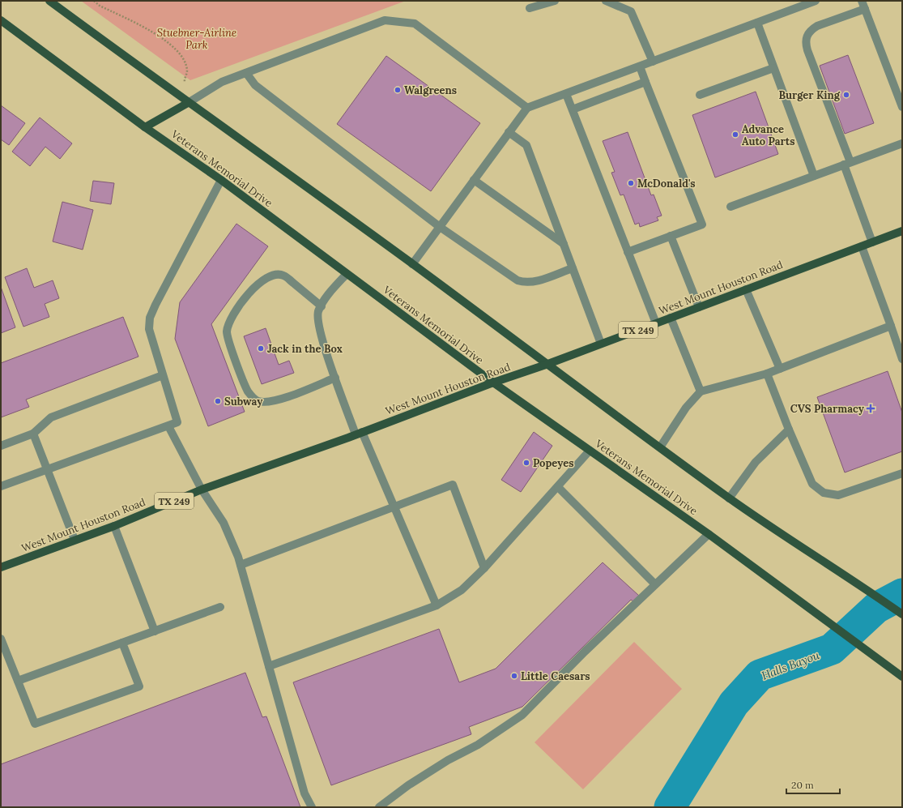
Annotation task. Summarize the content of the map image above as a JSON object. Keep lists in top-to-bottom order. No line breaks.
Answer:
{"streets":{"main road":["Veterans Memorial Drive","West Mount Houston Road","TX 249"]},"crossings":[["Veterans Memorial Drive","West Mount Houston Road"]],"water":["Halls Bayou"],"parks":["Stuebner-Airline Park"],"places":{"other":["Walgreens","Burger King","Advance Auto Parts","McDonald's","Jack in the Box","Subway","Popeyes","Little Caesars"],"health":["CVS Pharmacy"]},"scale_bar":"20 m"}
